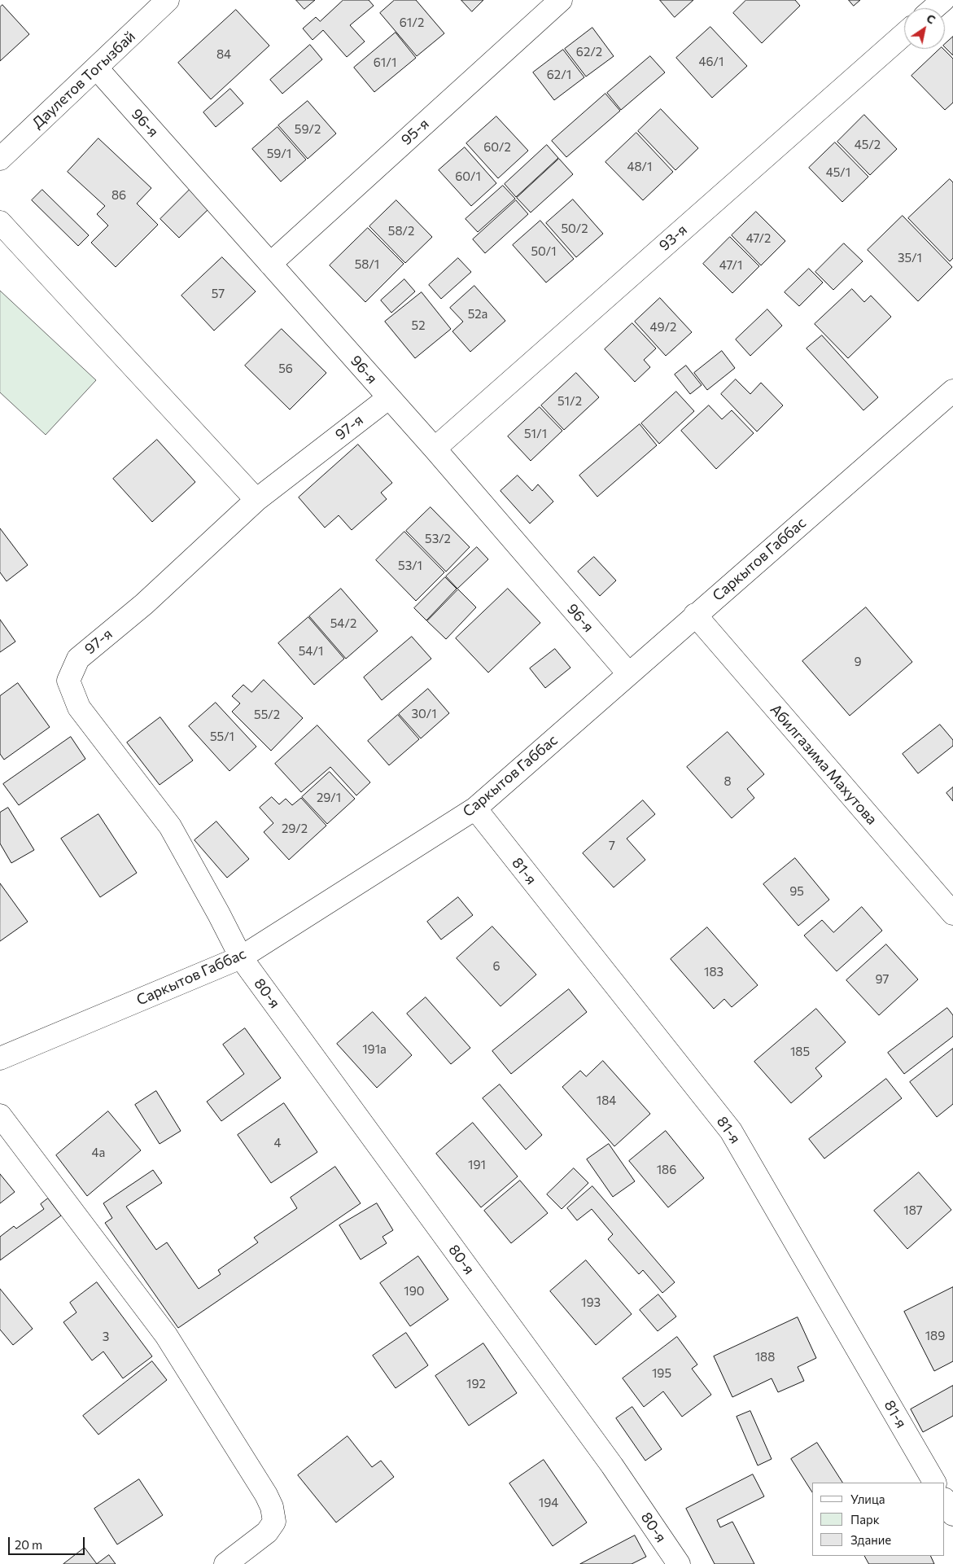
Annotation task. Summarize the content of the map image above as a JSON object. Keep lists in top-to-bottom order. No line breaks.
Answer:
{"streets":{"street":["Даулетов Тогызбай","96-я","95-я","93-я","97-я","Саркытов Габбас","Абилгазима Махутова","81-я","80-я"]},"crossings":[["Даулетов Тогызбай","96-я"],["96-я","95-я"],["96-я","93-я"],["96-я","97-я"],["96-я","Саркытов Габбас"],["97-я","Саркытов Габбас"],["97-я","80-я"],["Саркытов Габбас","Абилгазима Махутова"],["Саркытов Габбас","81-я"],["Саркытов Габбас","80-я"]],"house_numbers":["61/2","62/2","84","46/1","61/1","62/1","59/2","45/2","60/2","59/1","48/1","45/1","60/1","86","50/2","58/2","47/2","50/1","35/1","58/1","47/1","57","52а","52","49/2","56","51/2","51/1","53/2","53/1","54/2","54/1","9","30/1","55/2","55/1","8","29/1","29/2","7","95","6","183","97","191а","185","184","4","4а","191","186","187","190","193","189","3","188","195","192","194"],"legend":["Улица","Парк","Здание"],"scale_bar":"20 m","north":"top right"}
